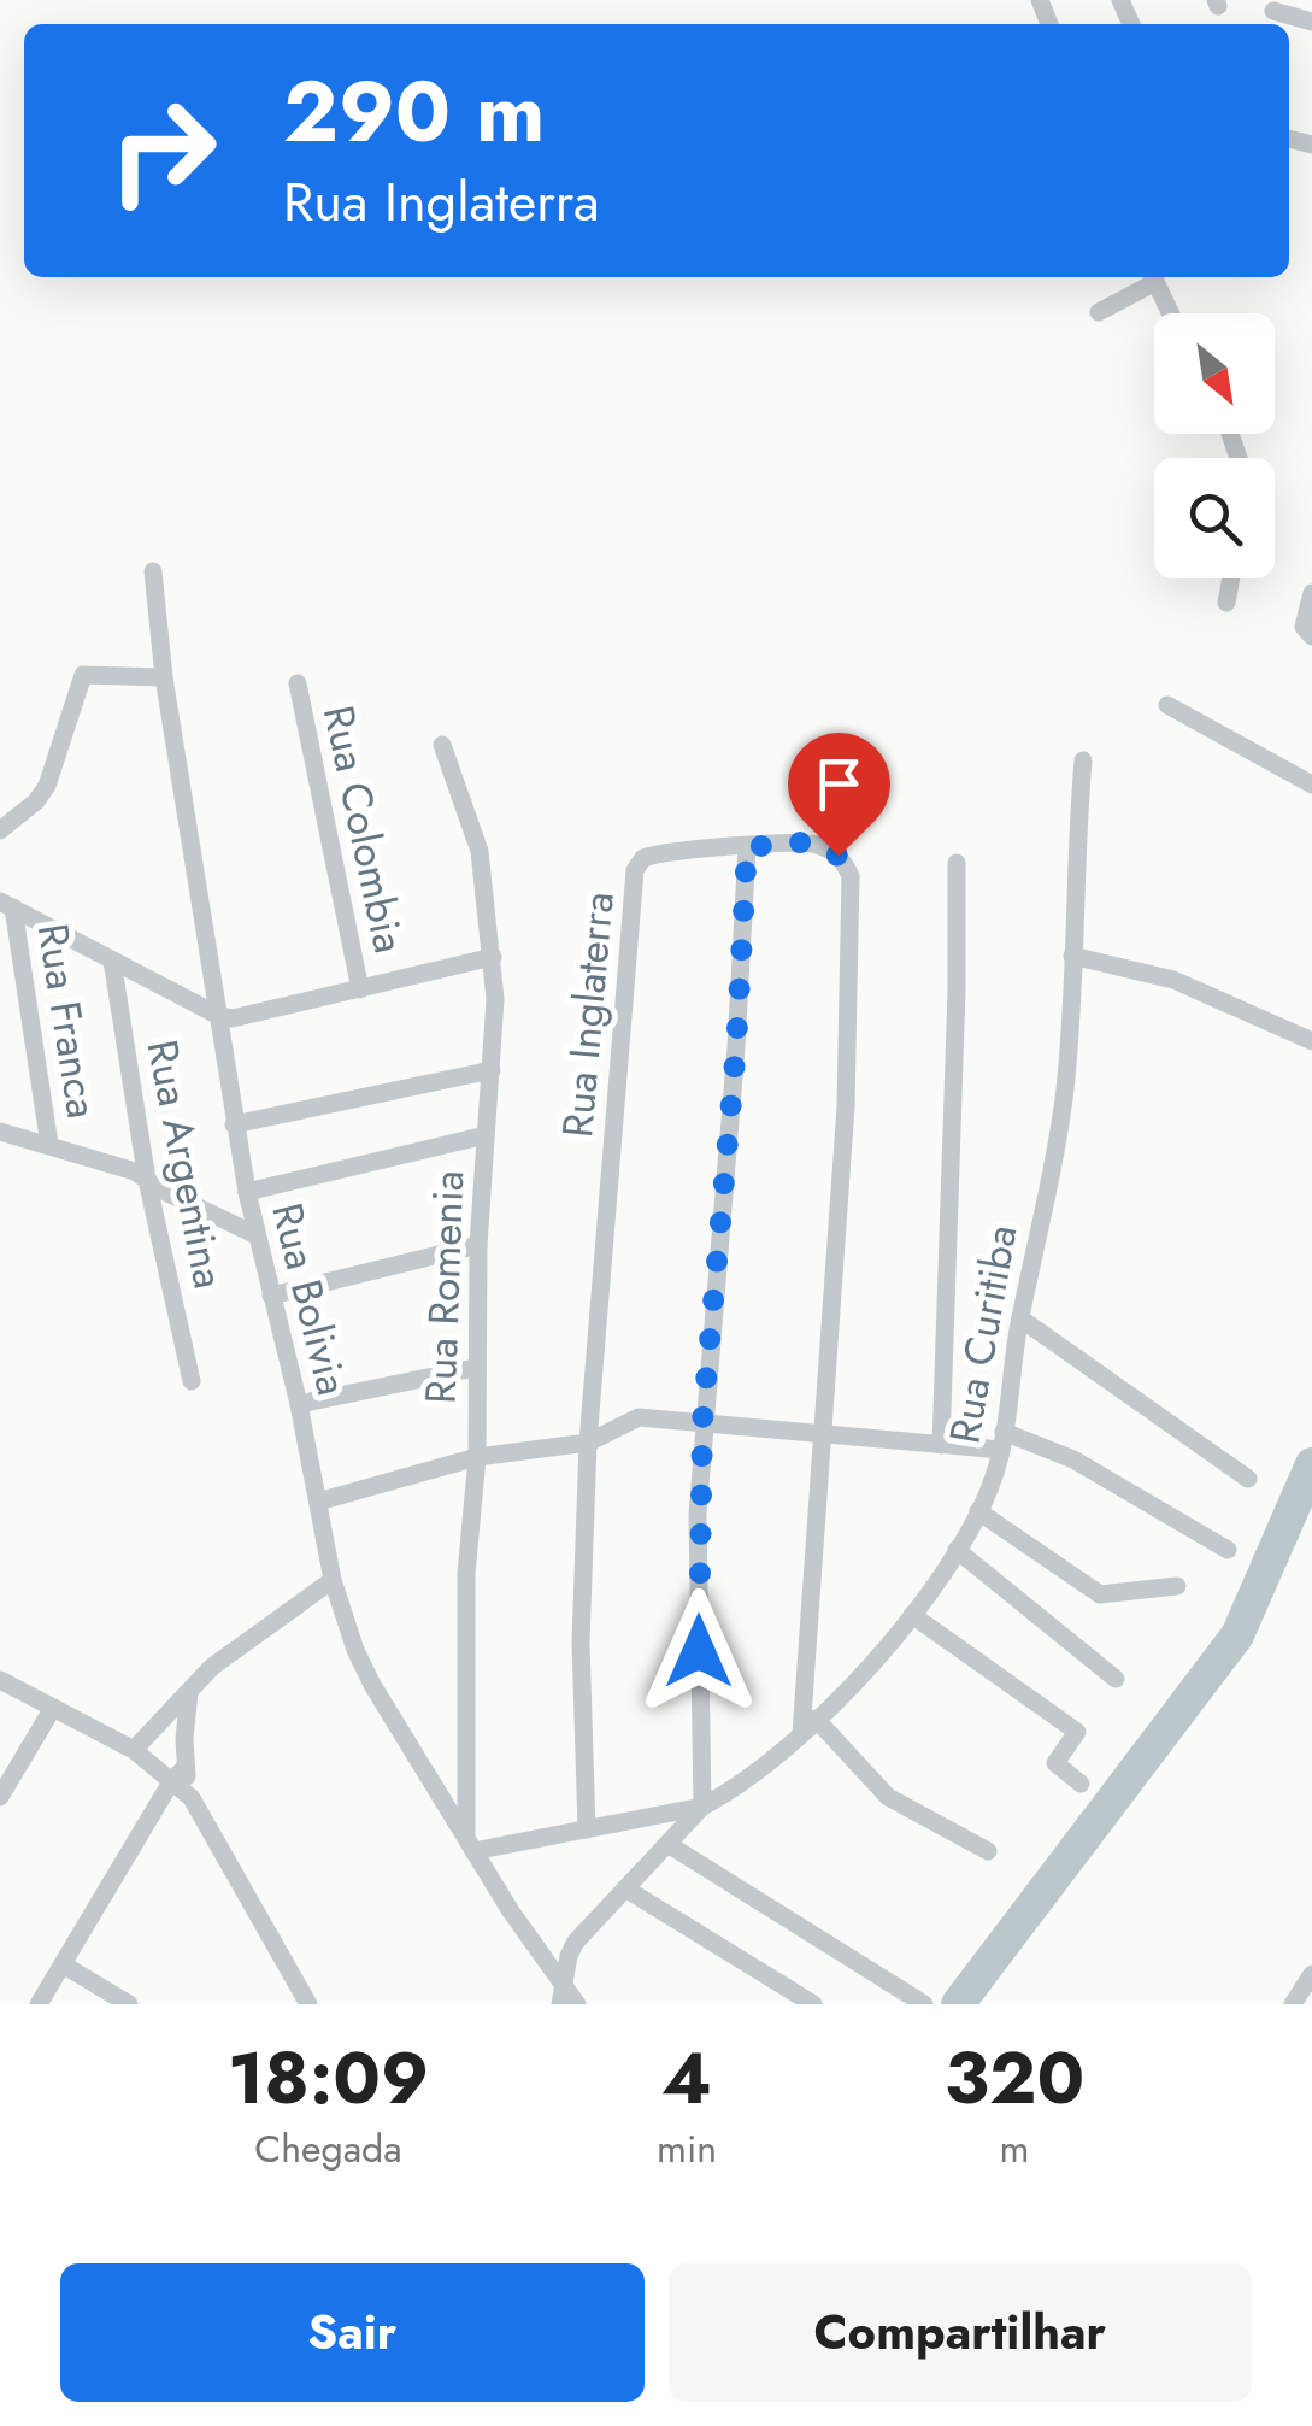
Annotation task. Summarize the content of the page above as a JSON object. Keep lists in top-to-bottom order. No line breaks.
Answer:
{"streets":{"street":["Rua Colombia","Rua Inglaterra","Rua Franca","Rua Argentina","Rua Romenia","Rua Bolivia","Rua Curitiba"]},"crossings":[["Rua Inglaterra","Rua Curitiba"],["Rua Romenia","Rua Bolivia"]],"north":"bottom right","page":{"turn":["290 m","Rua Inglaterra"],"eta":["18:09","Chegada","4","min","320","m"],"buttons":["Sair","Compartilhar"]}}
